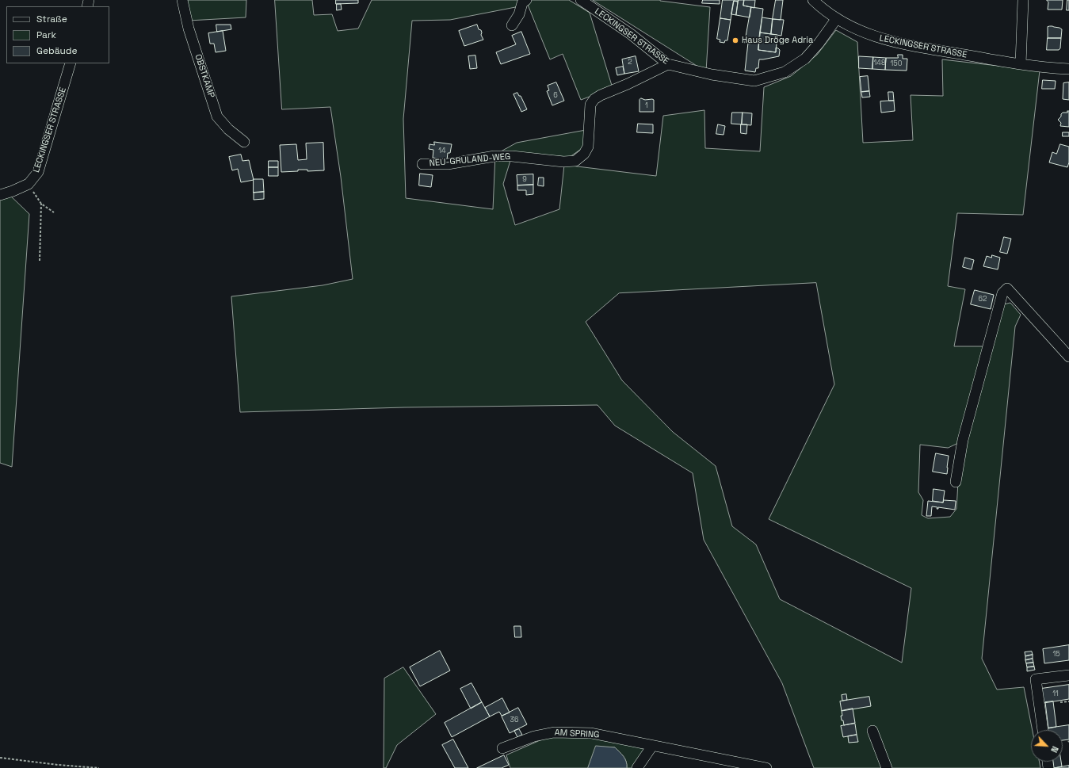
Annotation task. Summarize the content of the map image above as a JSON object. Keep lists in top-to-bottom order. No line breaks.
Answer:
{"streets":{"street":["LECKINGSER STRASSE","OBSTKAMP","NEU-GRULAND-WEG","AM SPRING"]},"crossings":[["LECKINGSER STRASSE","NEU-GRULAND-WEG"]],"places":["Haus Dröge Adria"],"house_numbers":["2","148","150","6","1","14","9","62","15","11","36"],"legend":["Straße","Park","Gebäude"],"north":"bottom right"}
